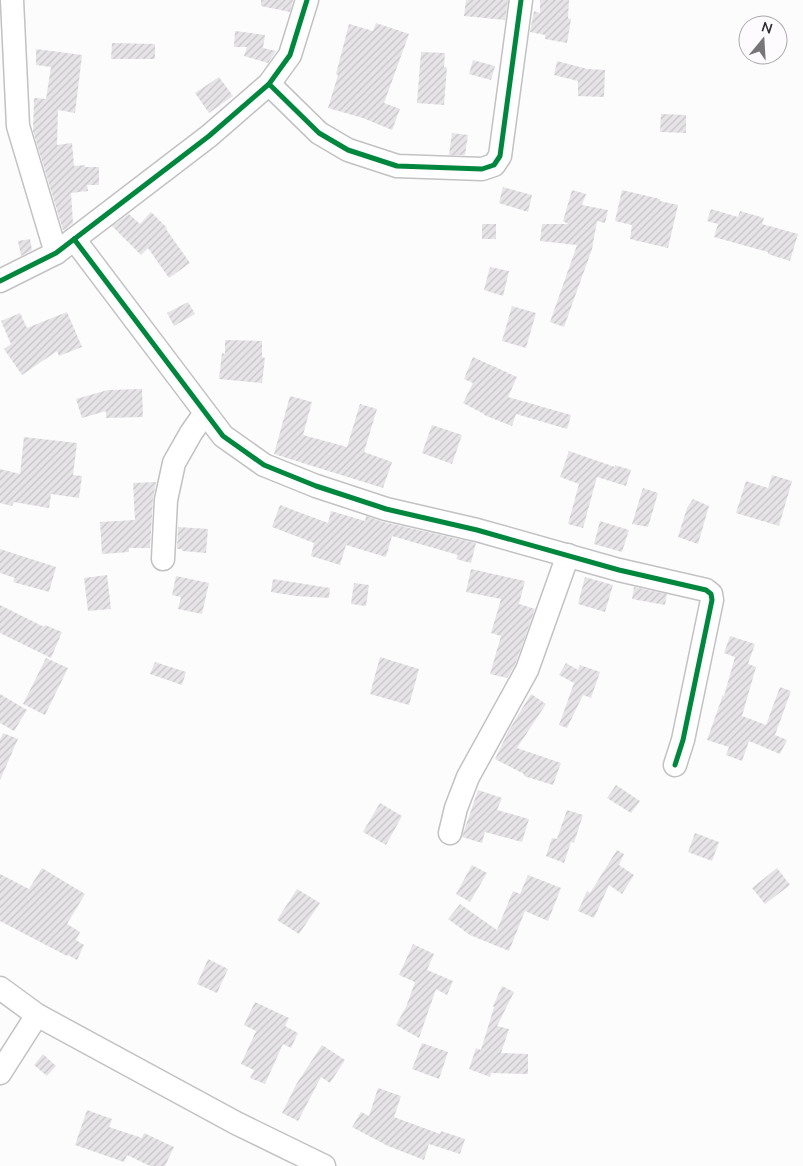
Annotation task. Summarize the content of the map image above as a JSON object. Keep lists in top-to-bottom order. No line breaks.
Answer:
{"north":"top"}
